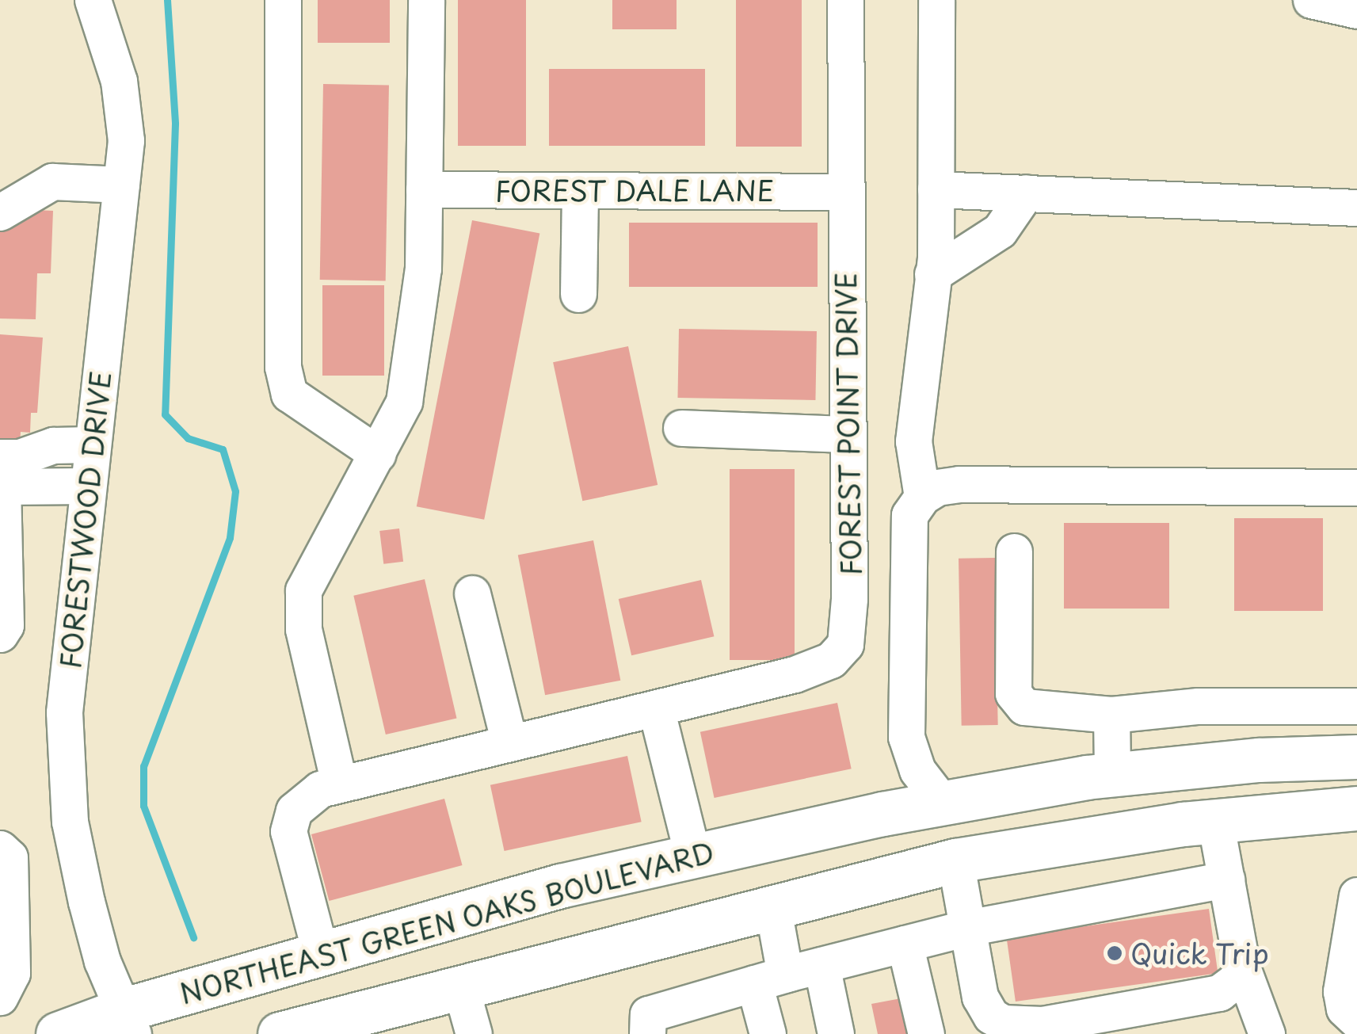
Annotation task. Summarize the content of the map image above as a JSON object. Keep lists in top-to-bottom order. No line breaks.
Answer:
{"streets":{"main road":["NORTHEAST GREEN OAKS BOULEVARD"],"street":["FOREST DALE LANE","FOREST POINT DRIVE","FORESTWOOD DRIVE"]},"crossings":[["FOREST DALE LANE","FOREST POINT DRIVE"],["FOREST POINT DRIVE","NORTHEAST GREEN OAKS BOULEVARD"],["FORESTWOOD DRIVE","NORTHEAST GREEN OAKS BOULEVARD"]],"places":["Quick Trip"]}
